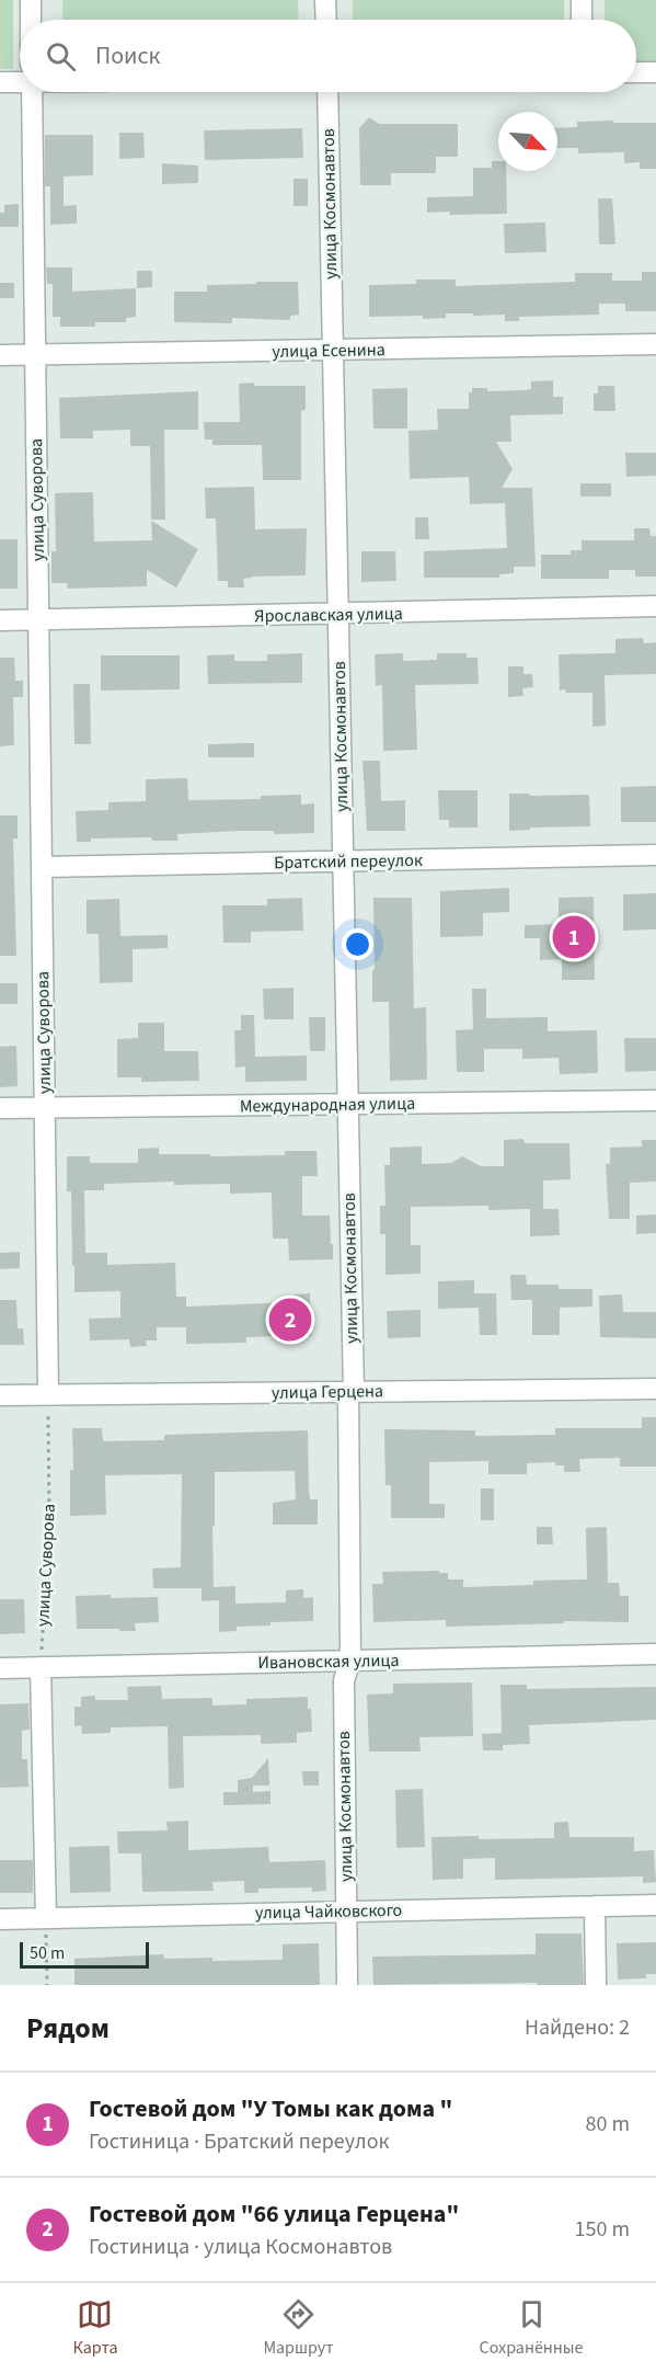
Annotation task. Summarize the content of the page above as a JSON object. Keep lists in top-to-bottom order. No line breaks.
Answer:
{"streets":{"street":["улица Космонавтов","улица Есенина","улица Суворова","Ярославская улица","Братский переулок","Международная улица","улица Герцена","Ивановская улица","улица Чайковского"]},"crossings":[["улица Космонавтов","улица Есенина"],["улица Космонавтов","Ярославская улица"],["улица Космонавтов","Братский переулок"],["улица Космонавтов","Международная улица"],["улица Космонавтов","улица Герцена"],["улица Космонавтов","Ивановская улица"],["улица Космонавтов","улица Чайковского"],["улица Есенина","улица Суворова"],["улица Суворова","Ярославская улица"],["улица Суворова","Братский переулок"],["улица Суворова","Международная улица"],["улица Суворова","улица Герцена"],["улица Суворова","Ивановская улица"]],"scale_bar":"50 m","north":"bottom right","page":{"search":"Поиск","pins":["1","2"],"scale":"50 m","heading":["Рядом","Найдено: 2"],"list":[{"mark":"1","name":"Гостевой дом \"У Томы как дома \"","note":"Гостиница · Братский переулок","value":"80 m"},{"mark":"2","name":"Гостевой дом \"66 улица Герцена\"","note":"Гостиница · улица Космонавтов","value":"150 m"}],"nav":["Карта","Маршрут","Сохранённые"]}}
